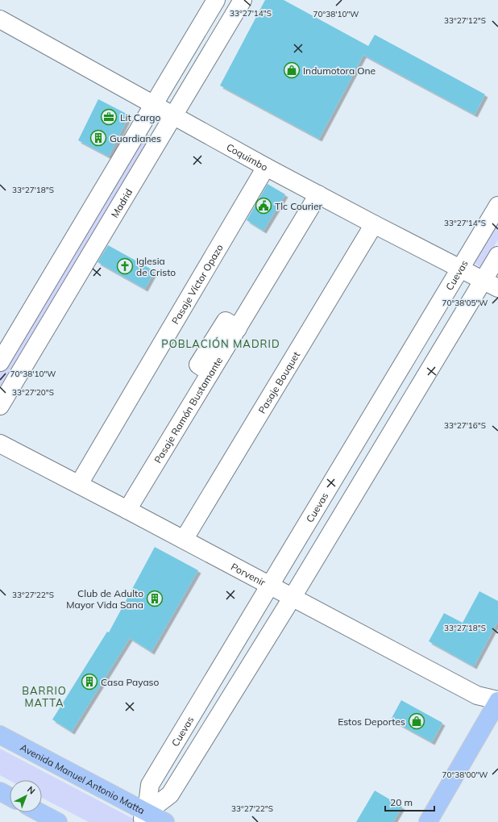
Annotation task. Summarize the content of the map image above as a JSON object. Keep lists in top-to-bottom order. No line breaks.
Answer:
{"streets":{"main road":["Avenida Manuel Antonio Matta"],"street":["Coquimbo","Madrid","Cuevas","Pasaje Víctor Opazo","Pasaje Bouquet","Pasaje Ramón Bustamante","Porvenir"]},"crossings":[["Coquimbo","Madrid"],["Coquimbo","Cuevas"],["Coquimbo","Pasaje Víctor Opazo"],["Coquimbo","Pasaje Bouquet"],["Coquimbo","Pasaje Ramón Bustamante"],["Cuevas","Porvenir"],["Cuevas","Avenida Manuel Antonio Matta"],["Pasaje Víctor Opazo","Porvenir"],["Pasaje Bouquet","Porvenir"],["Pasaje Ramón Bustamante","Porvenir"]],"districts":["POBLACIÓN MADRID","BARRIO MATTA"],"places":{"shop":["Indumotora One","Estos Deportes"],"office":["Lit Cargo"],"building":["Guardianes","Club de Adulto Mayor Vida Sana","Casa Payaso"],"public building":["Tlc Courier"],"church":["Iglesia de Cristo"]},"scale_bar":"20 m","north":"top right","coordinates":["33°27'14\"S","70°38'10\"W","33°27'12\"S","33°27'18\"S","70°38'05\"W","33°27'20\"S","33°27'16\"S","33°27'22\"S","70°38'00\"W"]}
